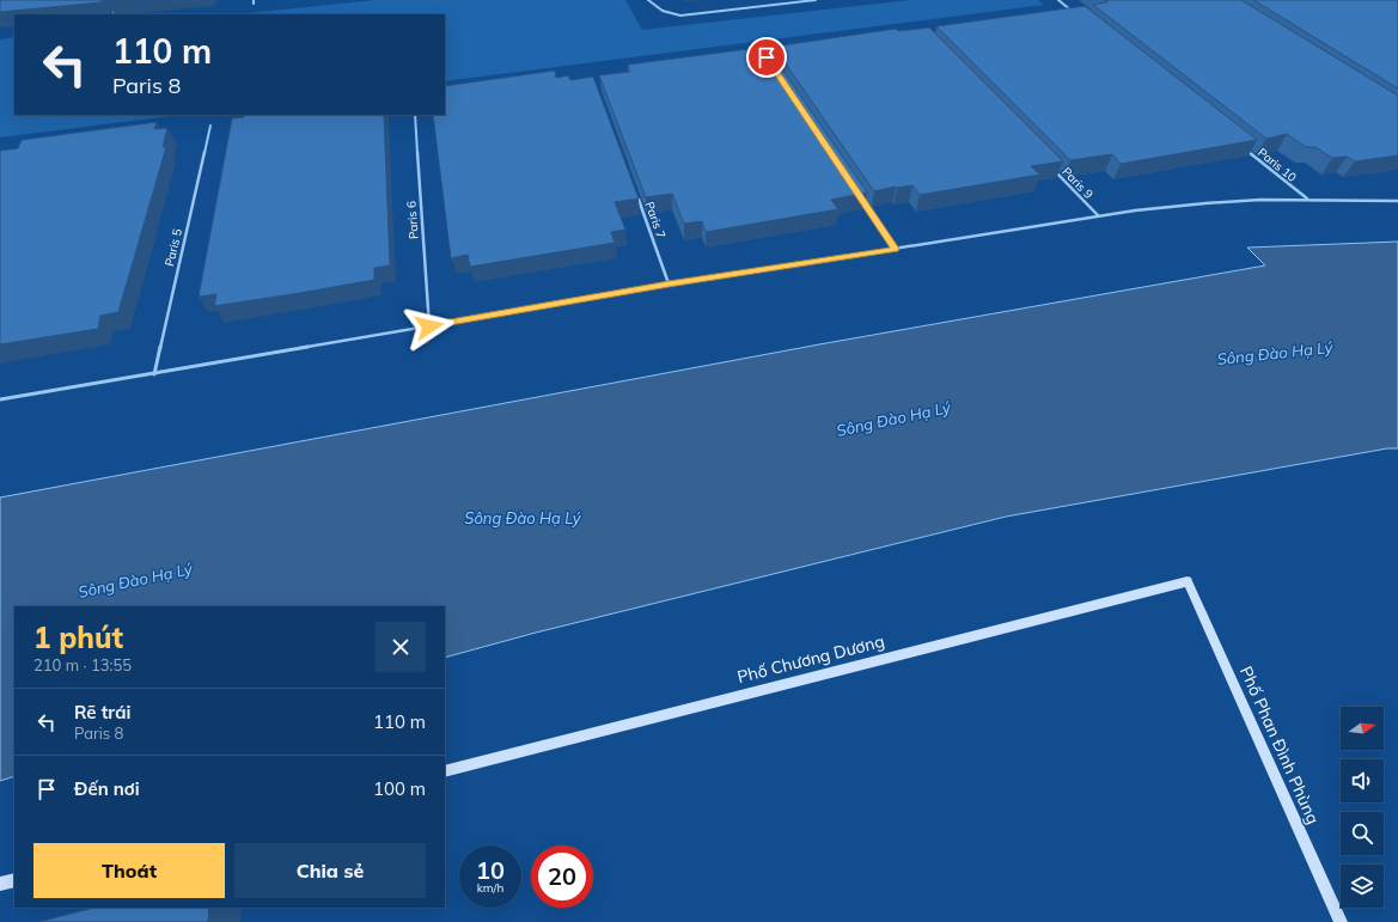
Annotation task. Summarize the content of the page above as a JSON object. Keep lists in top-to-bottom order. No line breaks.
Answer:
{"streets":{"street":["Phố Chương Dương","Phố Phan Đình Phùng"],"lane":["Paris 10","Paris 9","Paris 6","Paris 7","Paris 5"]},"crossings":[["Phố Chương Dương","Phố Phan Đình Phùng"]],"water":["Sông Đào Hạ Lý"],"north":"right","page":{"turn":["110 m","Paris 8"],"heading":["1 phút","210 m · 13:55"],"list":[{"name":"Rẽ trái","note":"Paris 8","value":"110 m"},{"name":"Đến nơi","value":"100 m"}],"buttons":["Thoát","Chia sẻ"],"speed":"10 km/h","limit":"20"}}
